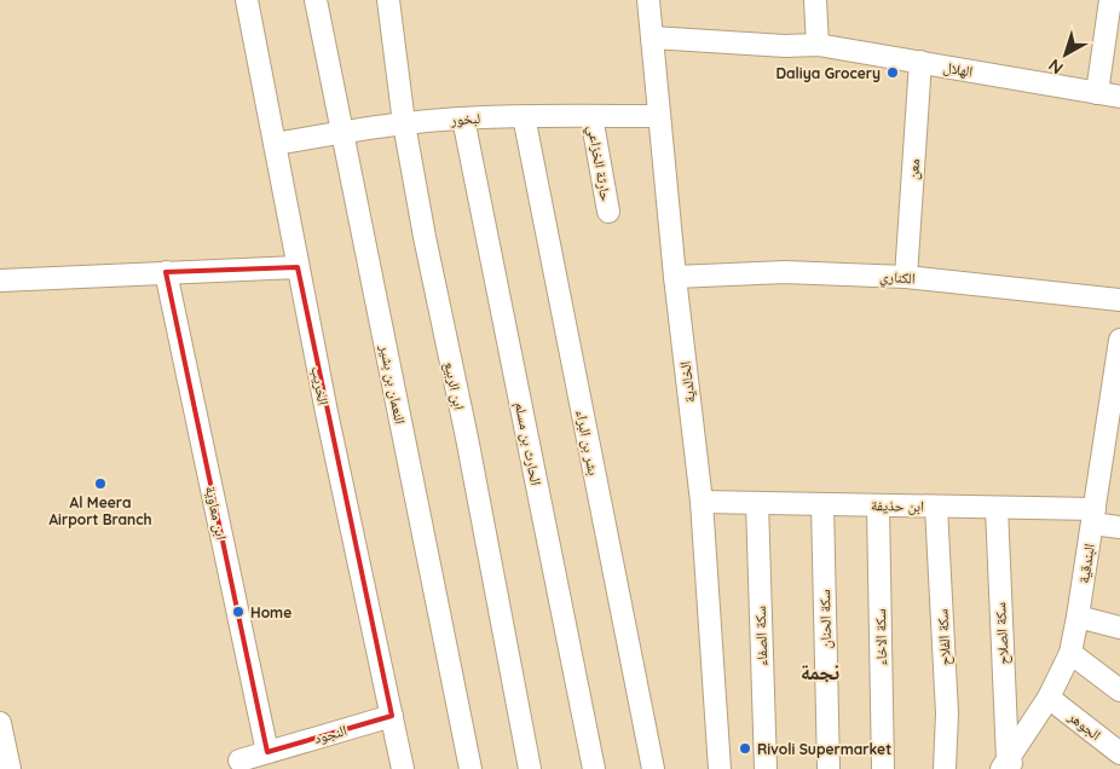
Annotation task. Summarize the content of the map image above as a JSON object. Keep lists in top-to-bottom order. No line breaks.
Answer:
{"streets":{"street":["الهلال","لبخور","حارثة الخزاعي","معن","الكناري","الخالدية","النعمان بن بشير","الخريب","ابن الربيع","بشر بن البراء","الحارث بن مسلم","ابن حذيفة","ابن معاوية","البندقية","سكة الحنان","سكة الصلاح","سكة الصفاء","سكة الاخاء","سكة الفلاح","الجوهر","النجود"]},"crossings":[["الهلال","معن"],["الهلال","الخالدية"],["لبخور","حارثة الخزاعي"],["لبخور","الخالدية"],["لبخور","النعمان بن بشير"],["لبخور","الخريب"],["لبخور","ابن الربيع"],["لبخور","بشر بن البراء"],["لبخور","الحارث بن مسلم"],["معن","الكناري"],["الكناري","الخالدية"],["الخالدية","ابن حذيفة"],["الخريب","النجود"],["ابن حذيفة","البندقية"],["ابن حذيفة","سكة الحنان"],["ابن حذيفة","سكة الصلاح"],["ابن حذيفة","سكة الصفاء"],["ابن حذيفة","سكة الاخاء"],["ابن حذيفة","سكة الفلاح"],["ابن معاوية","النجود"],["البندقية","سكة الصلاح"],["البندقية","الجوهر"]],"districts":["نجمة"],"places":["Daliya Grocery","Al Meera Airport Branch","Home","Rivoli Supermarket"],"north":"bottom left"}
